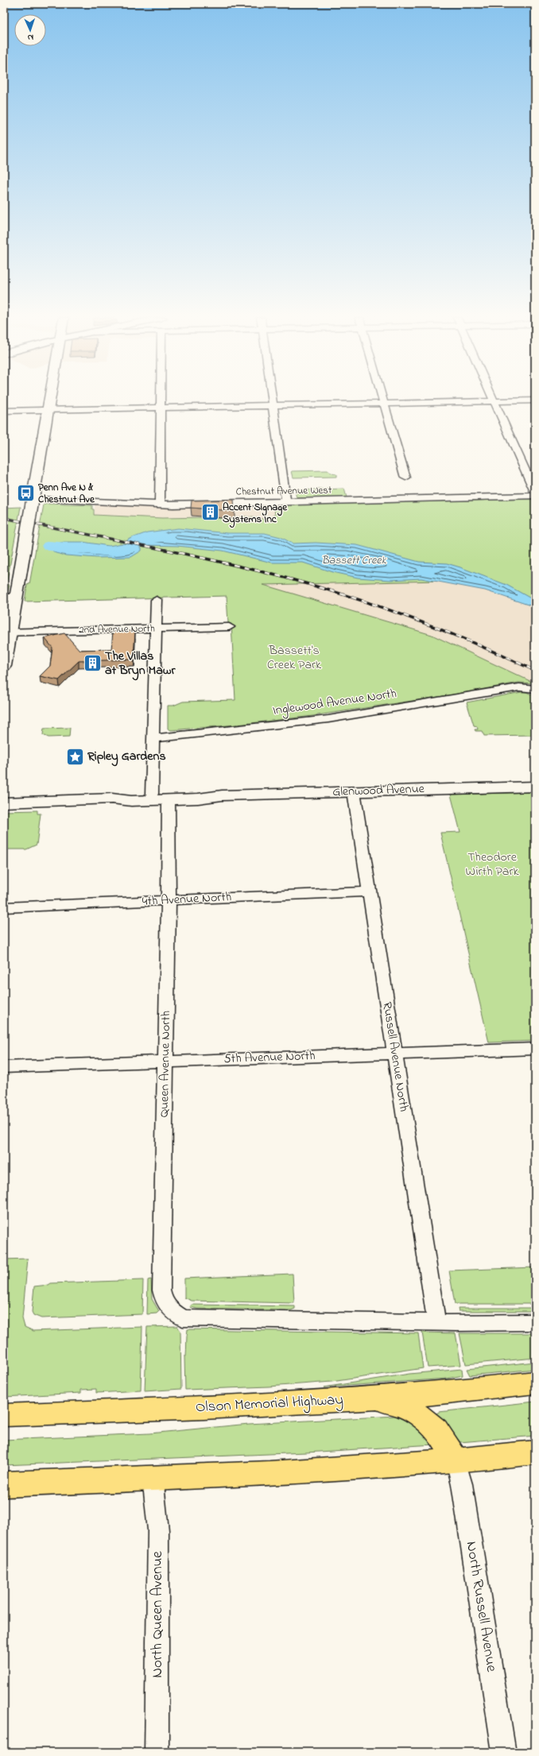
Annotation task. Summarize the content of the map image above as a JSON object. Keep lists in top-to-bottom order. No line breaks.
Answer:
{"streets":{"main road":["Olson Memorial Highway"],"street":["Chestnut Avenue West","2nd Avenue North","Inglewood Avenue North","Glenwood Avenue","4th Avenue North","Russell Avenue North","5th Avenue North","Queen Avenue North","North Russell Avenue","North Queen Avenue"]},"crossings":[["Glenwood Avenue","Russell Avenue North"],["Glenwood Avenue","Queen Avenue North"],["4th Avenue North","Russell Avenue North"],["4th Avenue North","Queen Avenue North"],["Russell Avenue North","5th Avenue North"],["Russell Avenue North","Queen Avenue North"],["5th Avenue North","Queen Avenue North"]],"water":["Bassett Creek"],"parks":["Bassett's Creek Park","Theodore Wirth Park"],"places":{"bus stop":["Penn Ave N & Chestnut Ave"],"building":["Accent Signage Systems Inc","The Villas at Bryn Mawr"],"place":["Ripley Gardens"]},"north":"bottom"}
